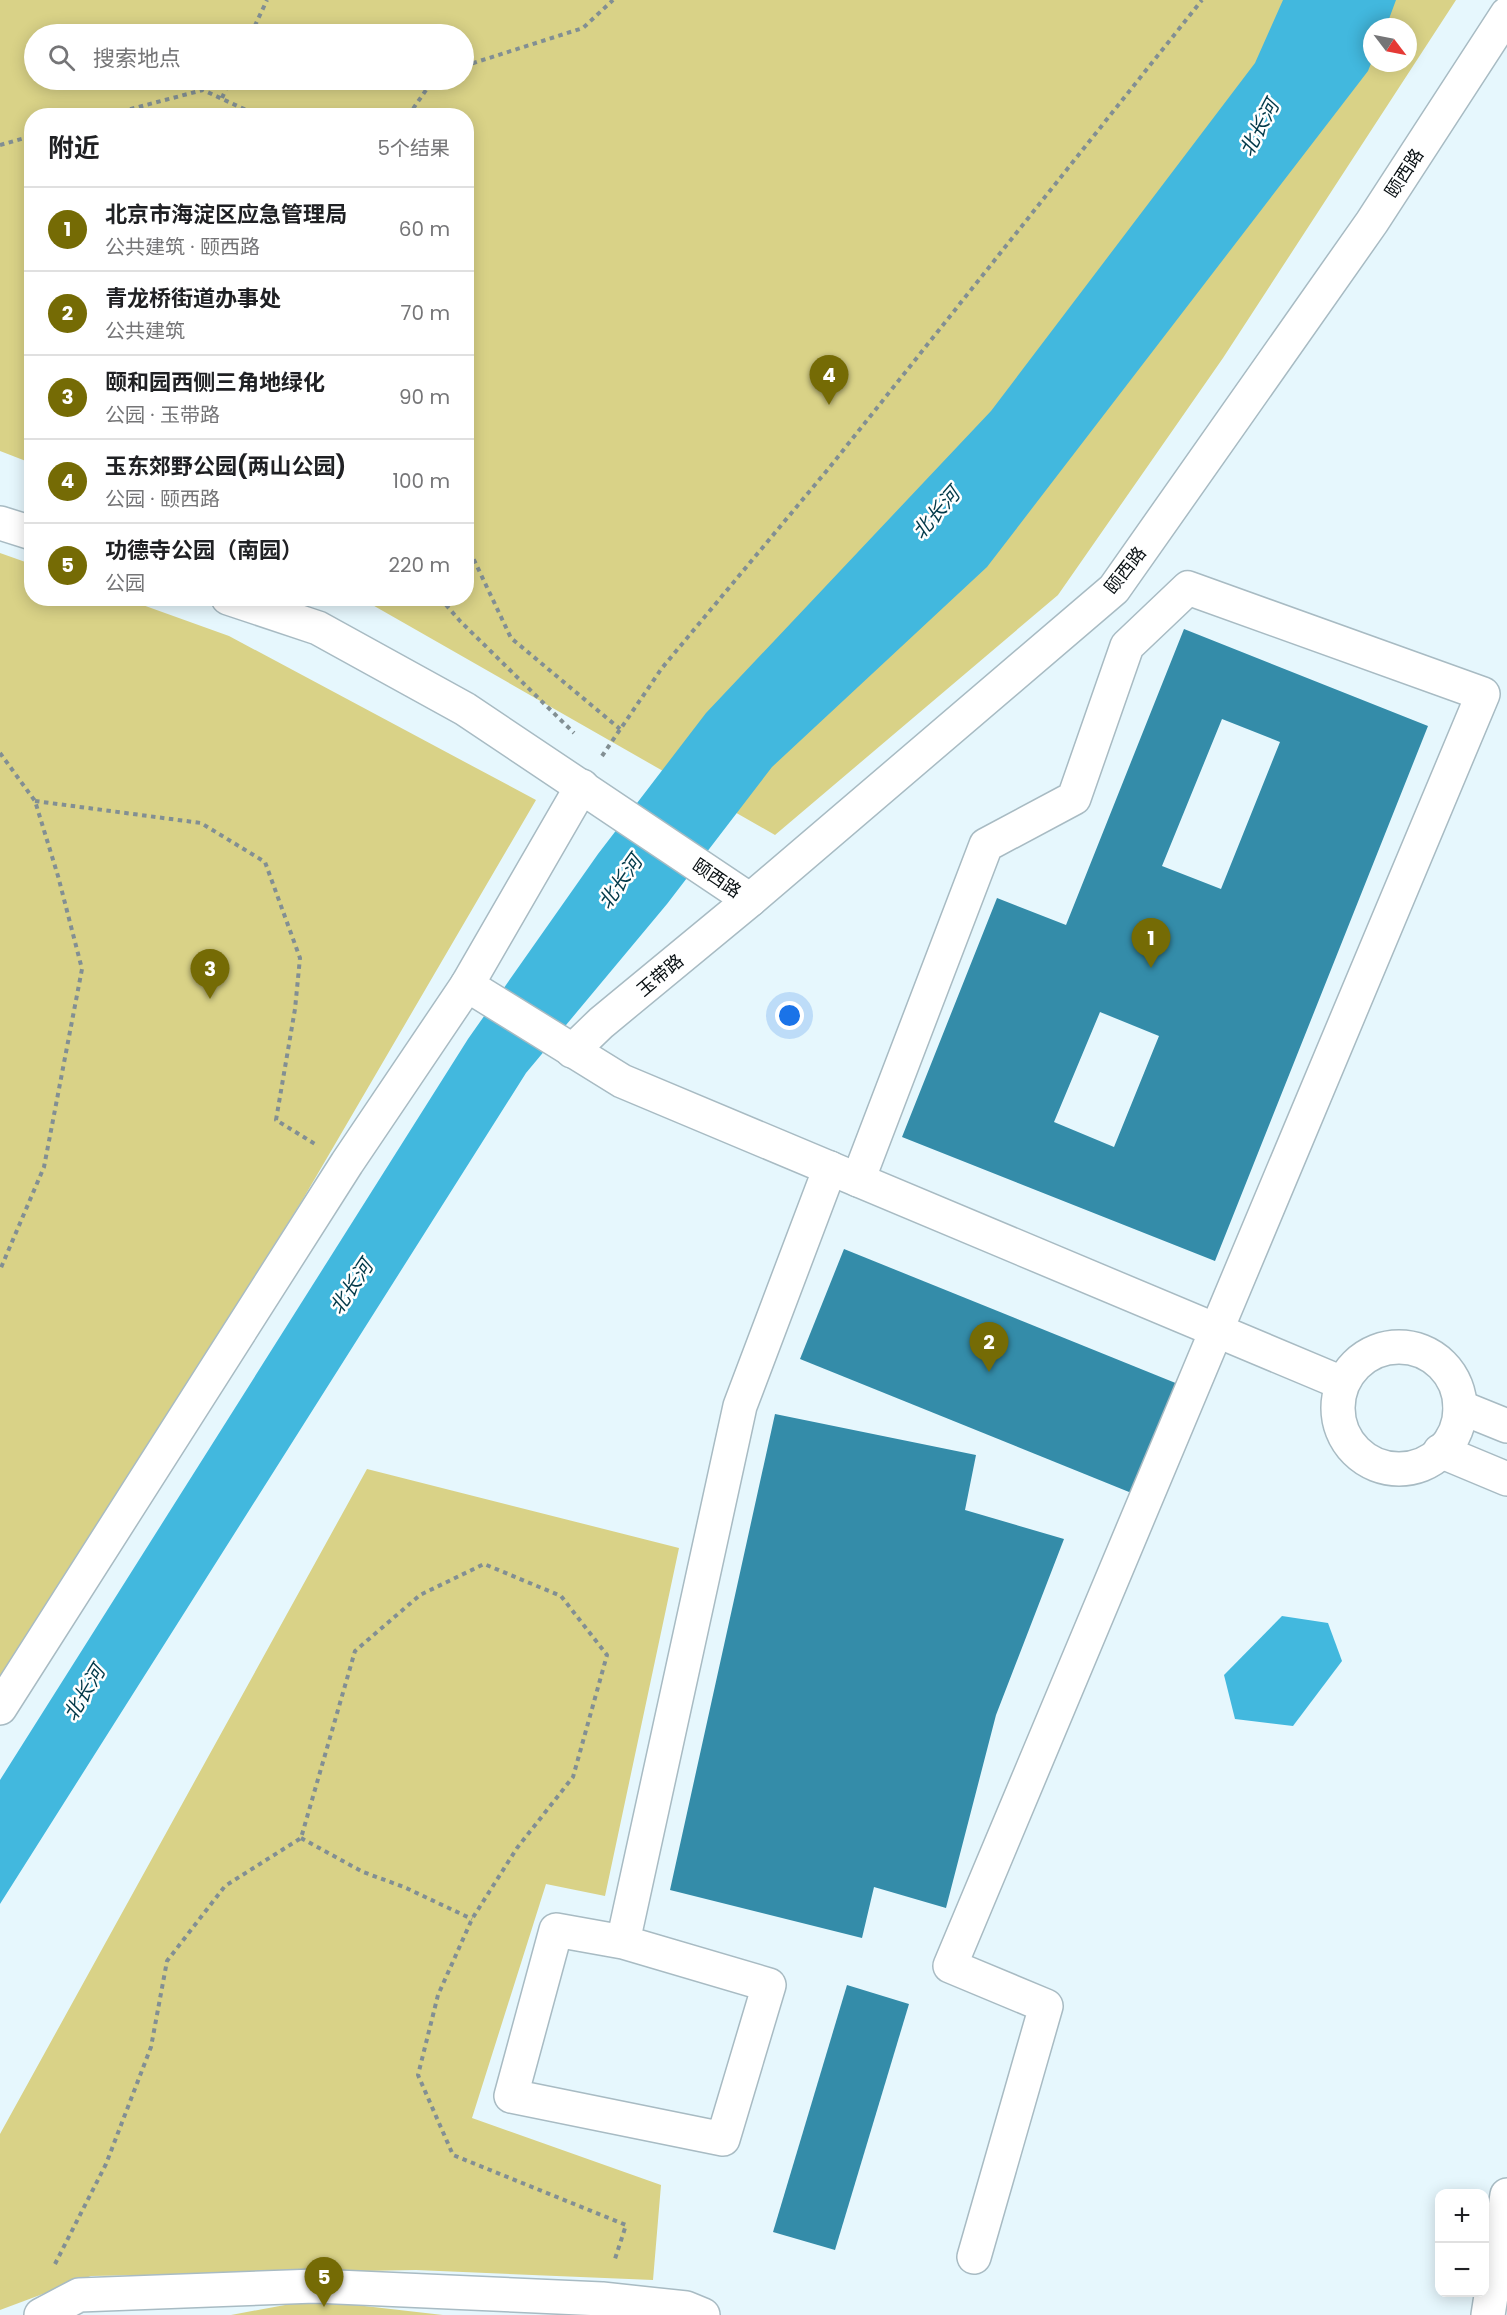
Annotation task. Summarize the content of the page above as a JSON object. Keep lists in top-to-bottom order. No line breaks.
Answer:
{"streets":{"street":["颐西路","玉带路"]},"crossings":[["颐西路","玉带路"]],"water":["北长河"],"north":"bottom right","page":{"search":"搜索地点","heading":["附近","5个结果"],"list":[{"mark":"1","name":"北京市海淀区应急管理局","note":"公共建筑 · 颐西路","value":"60 m"},{"mark":"2","name":"青龙桥街道办事处","note":"公共建筑","value":"70 m"},{"mark":"3","name":"颐和园西侧三角地绿化","note":"公园 · 玉带路","value":"90 m"},{"mark":"4","name":"玉东郊野公园(两山公园)","note":"公园 · 颐西路","value":"100 m"},{"mark":"5","name":"功德寺公园（南园）","note":"公园","value":"220 m"}],"pins":["4","1","3","2","5"],"map_buttons":["+","−"]}}
